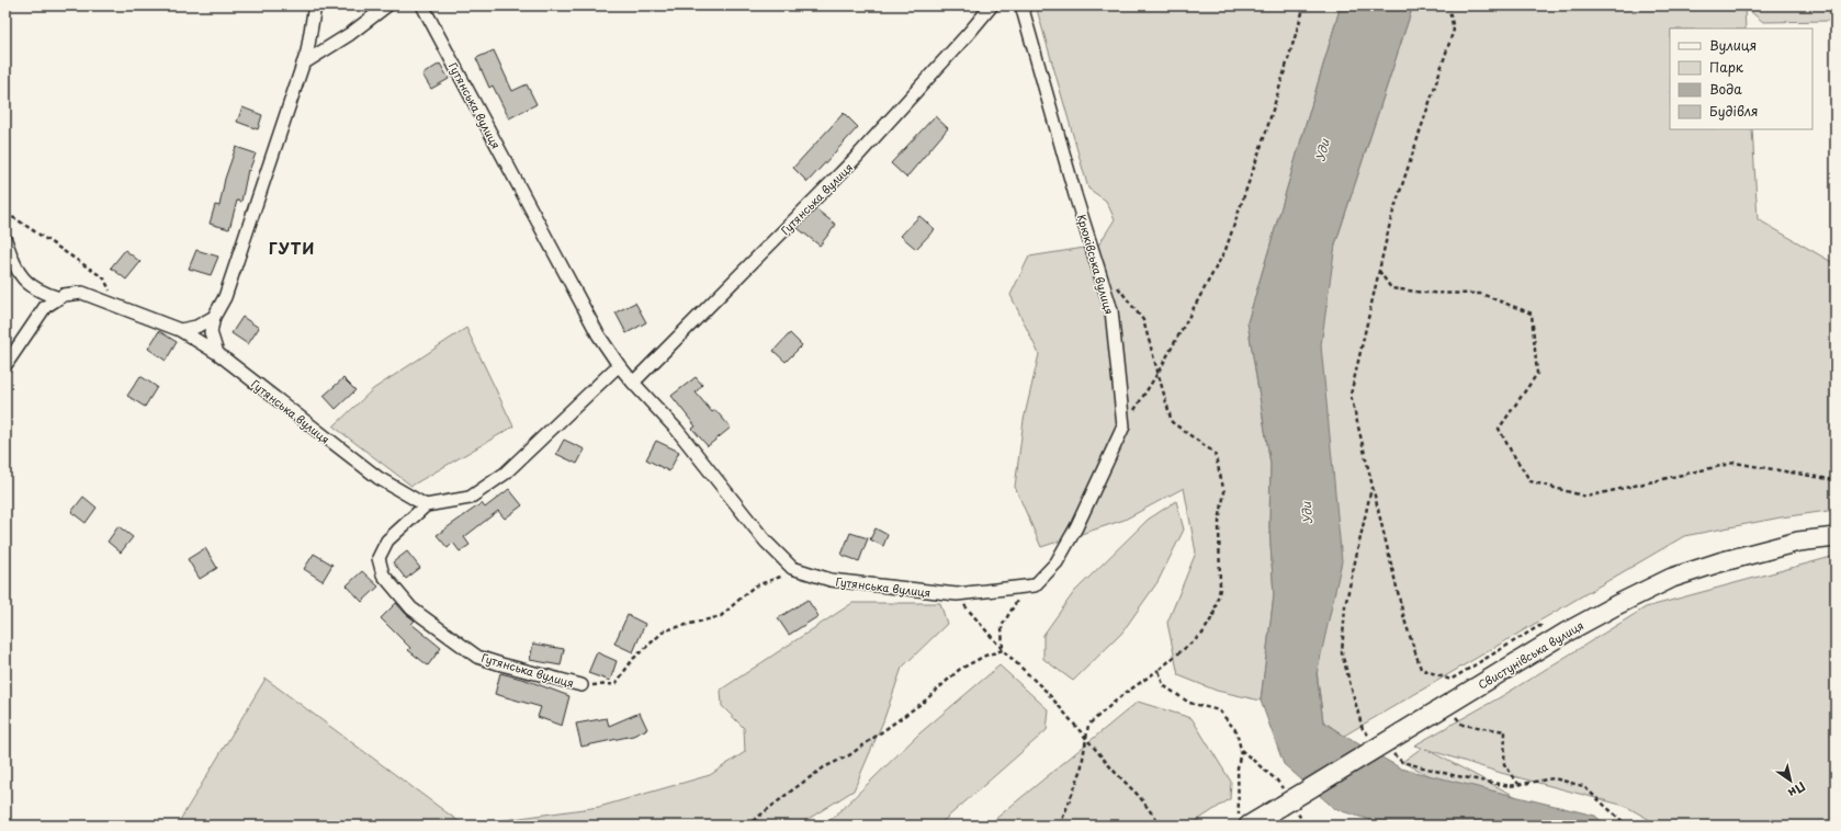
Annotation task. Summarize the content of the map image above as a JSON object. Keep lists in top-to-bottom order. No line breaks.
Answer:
{"streets":{"main road":["Свистунівська вулиця"],"street":["Гутянська вулиця","Крюківська вулиця"]},"districts":["ГУТИ"],"water":["Уди"],"legend":["Вулиця","Парк","Вода","Будівля"],"north":"bottom right"}
